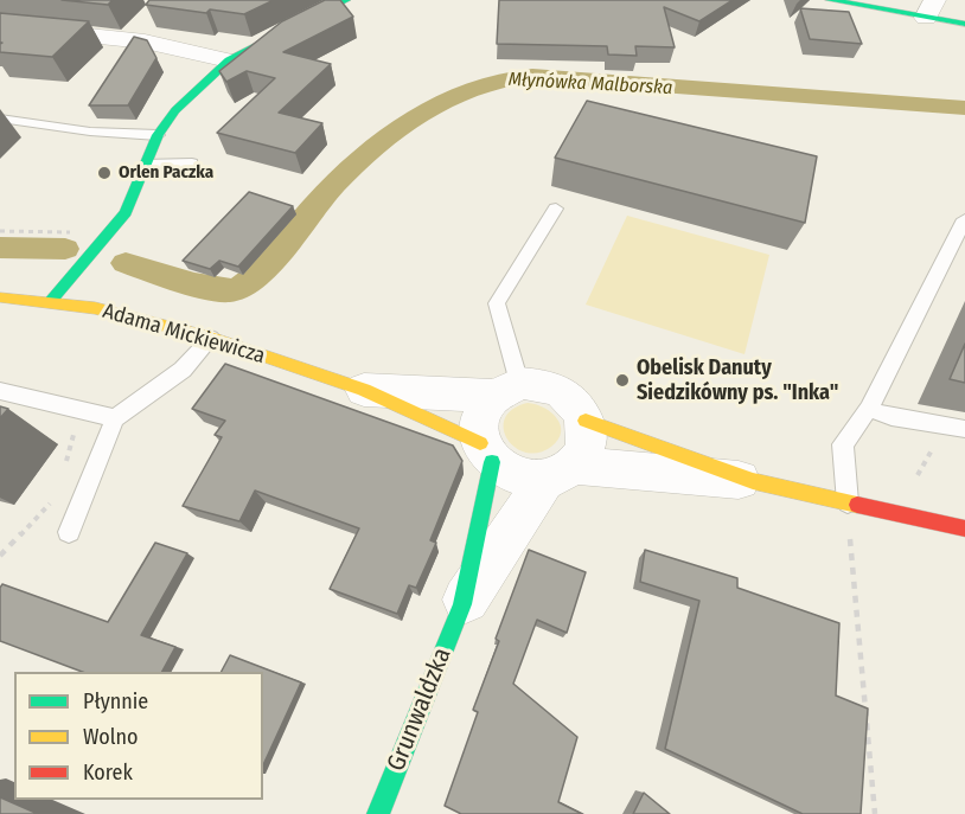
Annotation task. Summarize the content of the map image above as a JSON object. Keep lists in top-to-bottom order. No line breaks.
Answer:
{"streets":{"street":["Adama Mickiewicza","Grunwaldzka"]},"crossings":[["Adama Mickiewicza","Grunwaldzka"]],"water":["Młynówka Malborska"],"places":["Orlen Paczka","Obelisk Danuty Siedzikówny ps. \"Inka\""],"legend":["Płynnie","Wolno","Korek"]}
